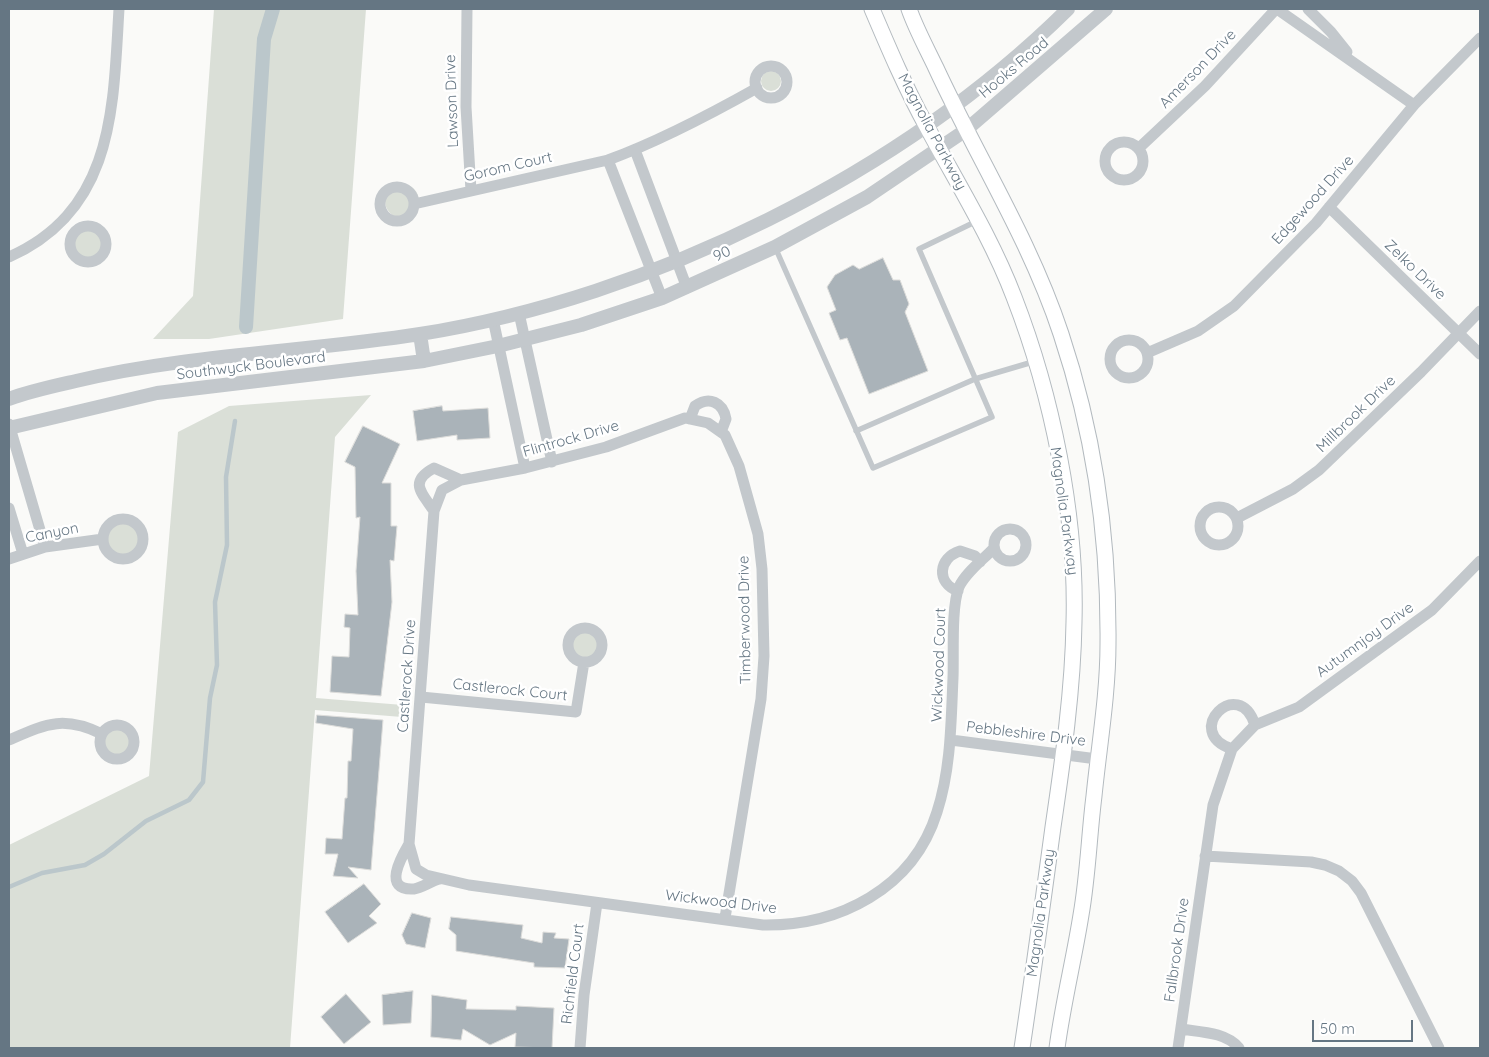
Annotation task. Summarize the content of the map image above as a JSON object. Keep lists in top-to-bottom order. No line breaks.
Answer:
{"streets":{"main road":["Magnolia Parkway"],"street":["Hooks Road","Amerson Drive","Lawson Drive","Gorom Court","Edgewood Drive","90","Zelko Drive","Southwyck Boulevard","Millbrook Drive","Flintrock Drive","Canyon","Timberwood Drive","Autumnjoy Drive","Wickwood Court","Castlerock Drive","Castlerock Court","Pebbleshire Drive","Wickwood Drive","Fallbrook Drive","Richfield Court"]},"crossings":[["Hooks Road","Magnolia Parkway"],["Hooks Road","90"],["Lawson Drive","Gorom Court"],["Magnolia Parkway","90"],["Magnolia Parkway","Pebbleshire Drive"],["Edgewood Drive","Zelko Drive"],["90","Southwyck Boulevard"],["Zelko Drive","Millbrook Drive"],["Flintrock Drive","Timberwood Drive"],["Flintrock Drive","Castlerock Drive"],["Timberwood Drive","Wickwood Drive"],["Autumnjoy Drive","Fallbrook Drive"],["Wickwood Court","Pebbleshire Drive"],["Wickwood Court","Wickwood Drive"],["Castlerock Drive","Castlerock Court"],["Castlerock Drive","Wickwood Drive"],["Pebbleshire Drive","Wickwood Drive"],["Wickwood Drive","Richfield Court"]],"scale_bar":"50 m"}
